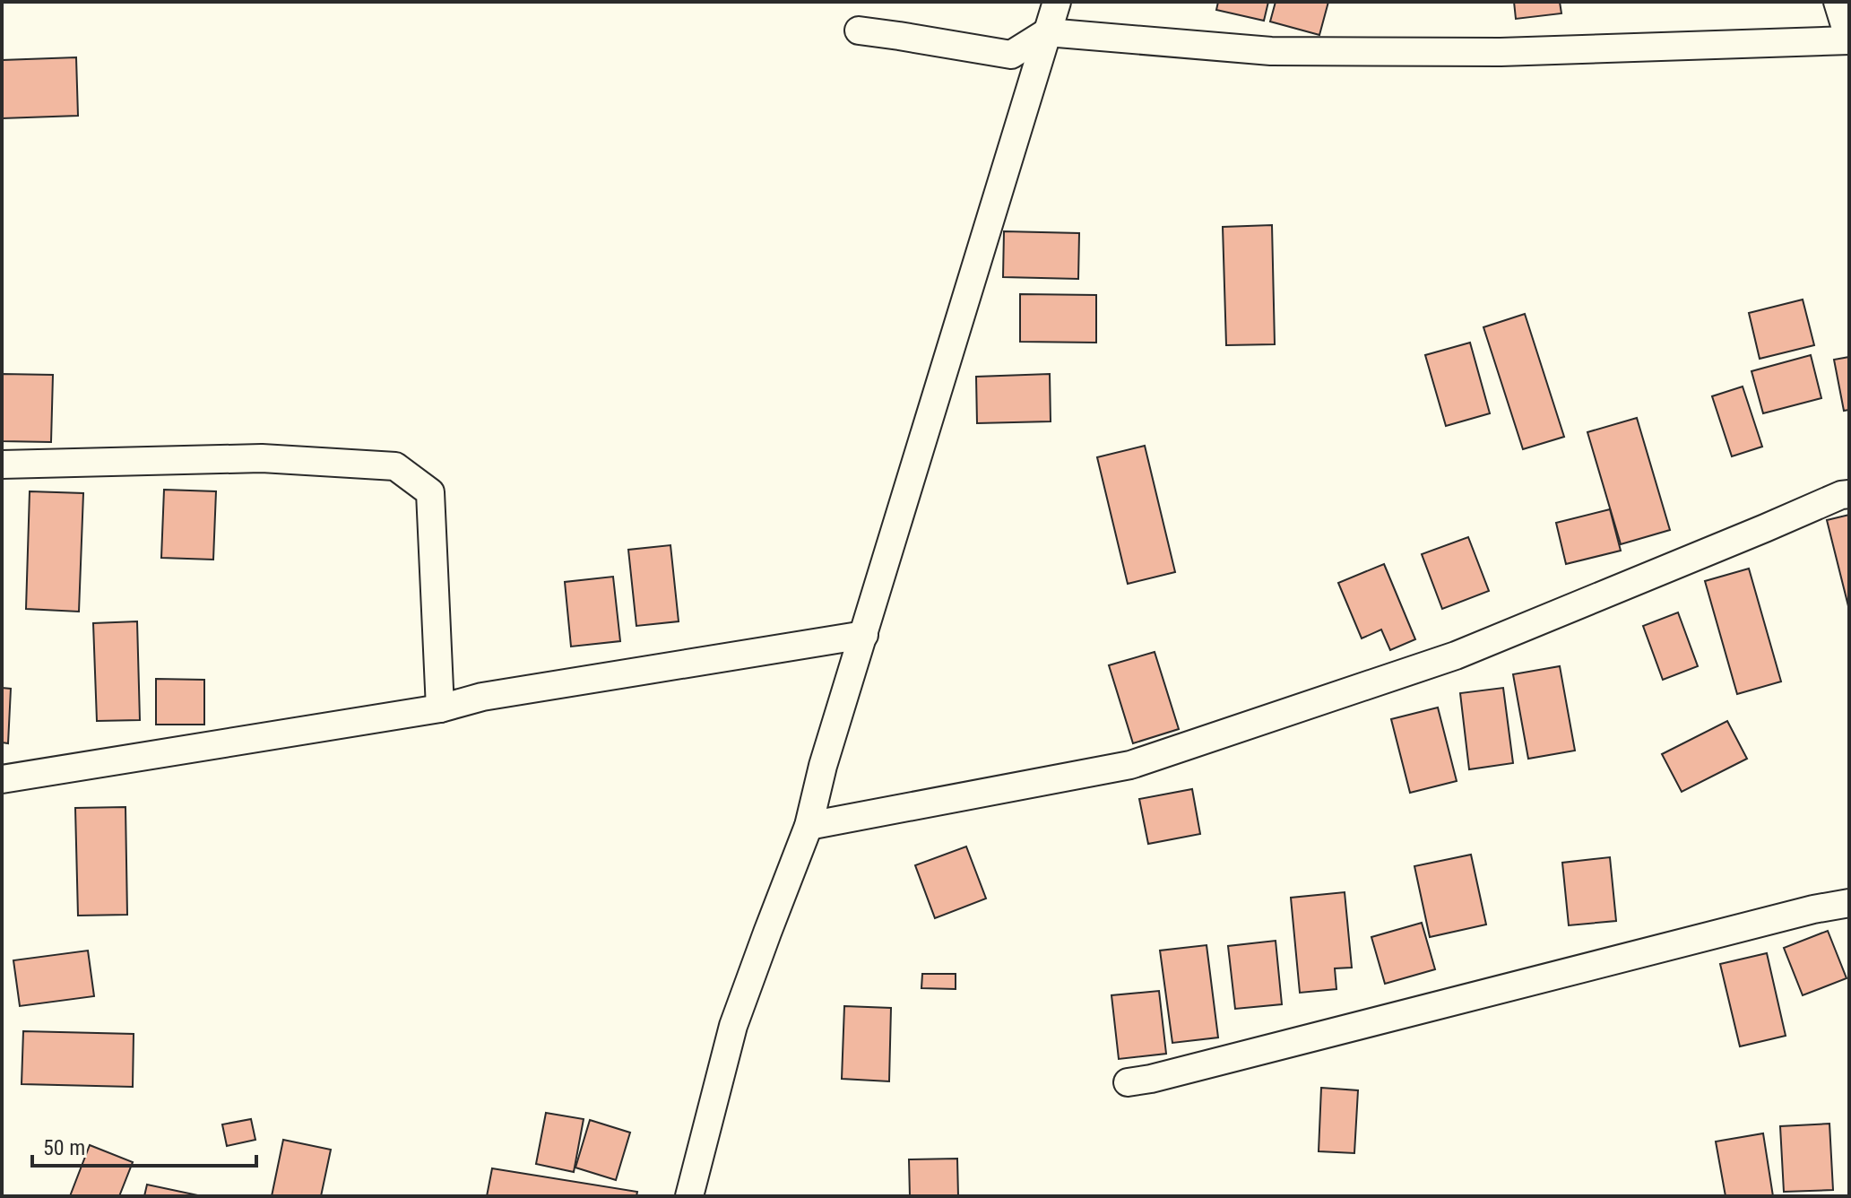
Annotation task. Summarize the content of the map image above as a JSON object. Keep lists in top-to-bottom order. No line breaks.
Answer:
{"scale_bar":"50 m"}
